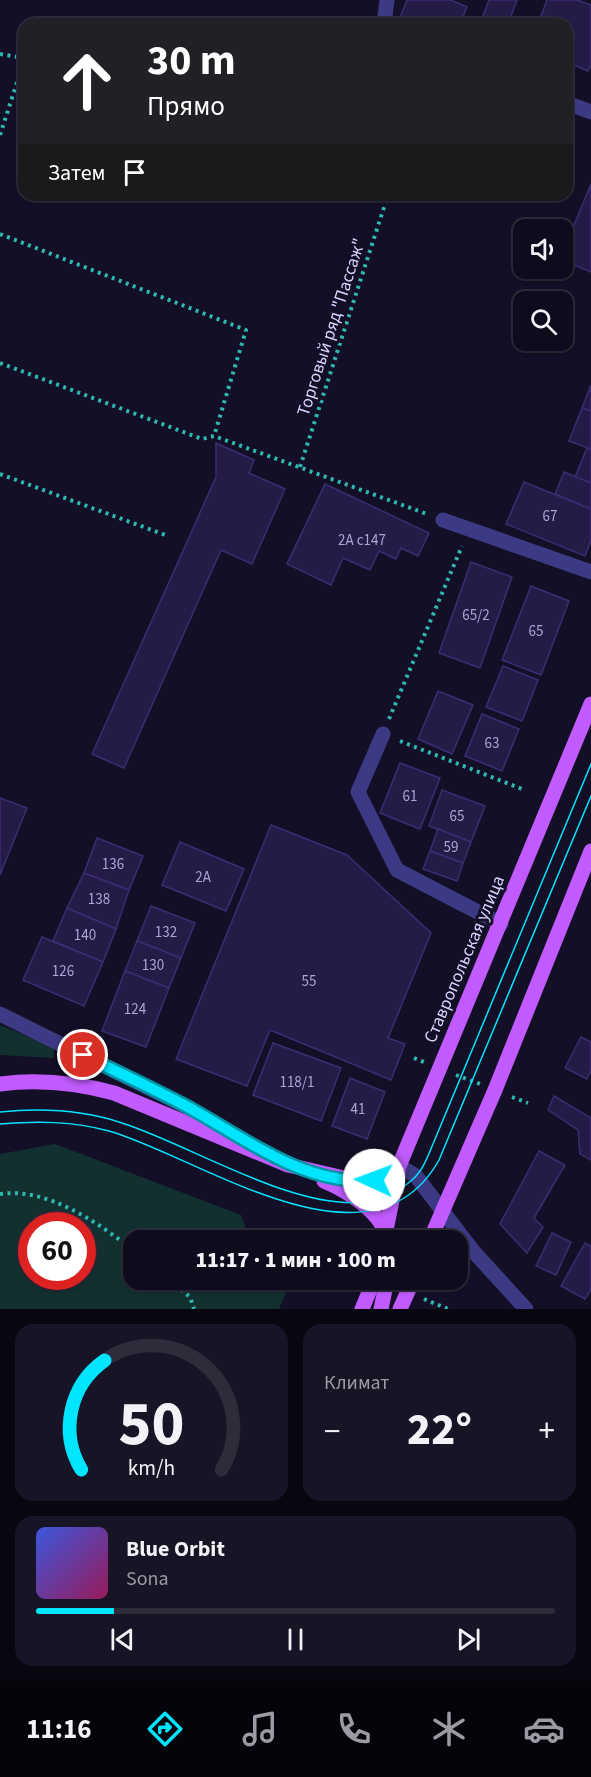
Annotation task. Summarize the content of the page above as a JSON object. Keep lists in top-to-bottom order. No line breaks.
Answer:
{"streets":{"main road":["Ставропольская улица"],"path":["Торговый ряд \"Пассаж\""]},"house_numbers":["67","2А с147","65/2","65","63","61","65","59","136","2А","138","132","140","130","126","55","124","118/1","41"],"page":{"turn":["30 m","Прямо"],"then":"Затем","limit":"60","trip":"11:17 · 1 мин · 100 m","tile":"Климат","heat":["−","22°","+"],"song":["Blue Orbit","Sona"],"tabs":"11:16","gauge":["50","km/h"]}}
